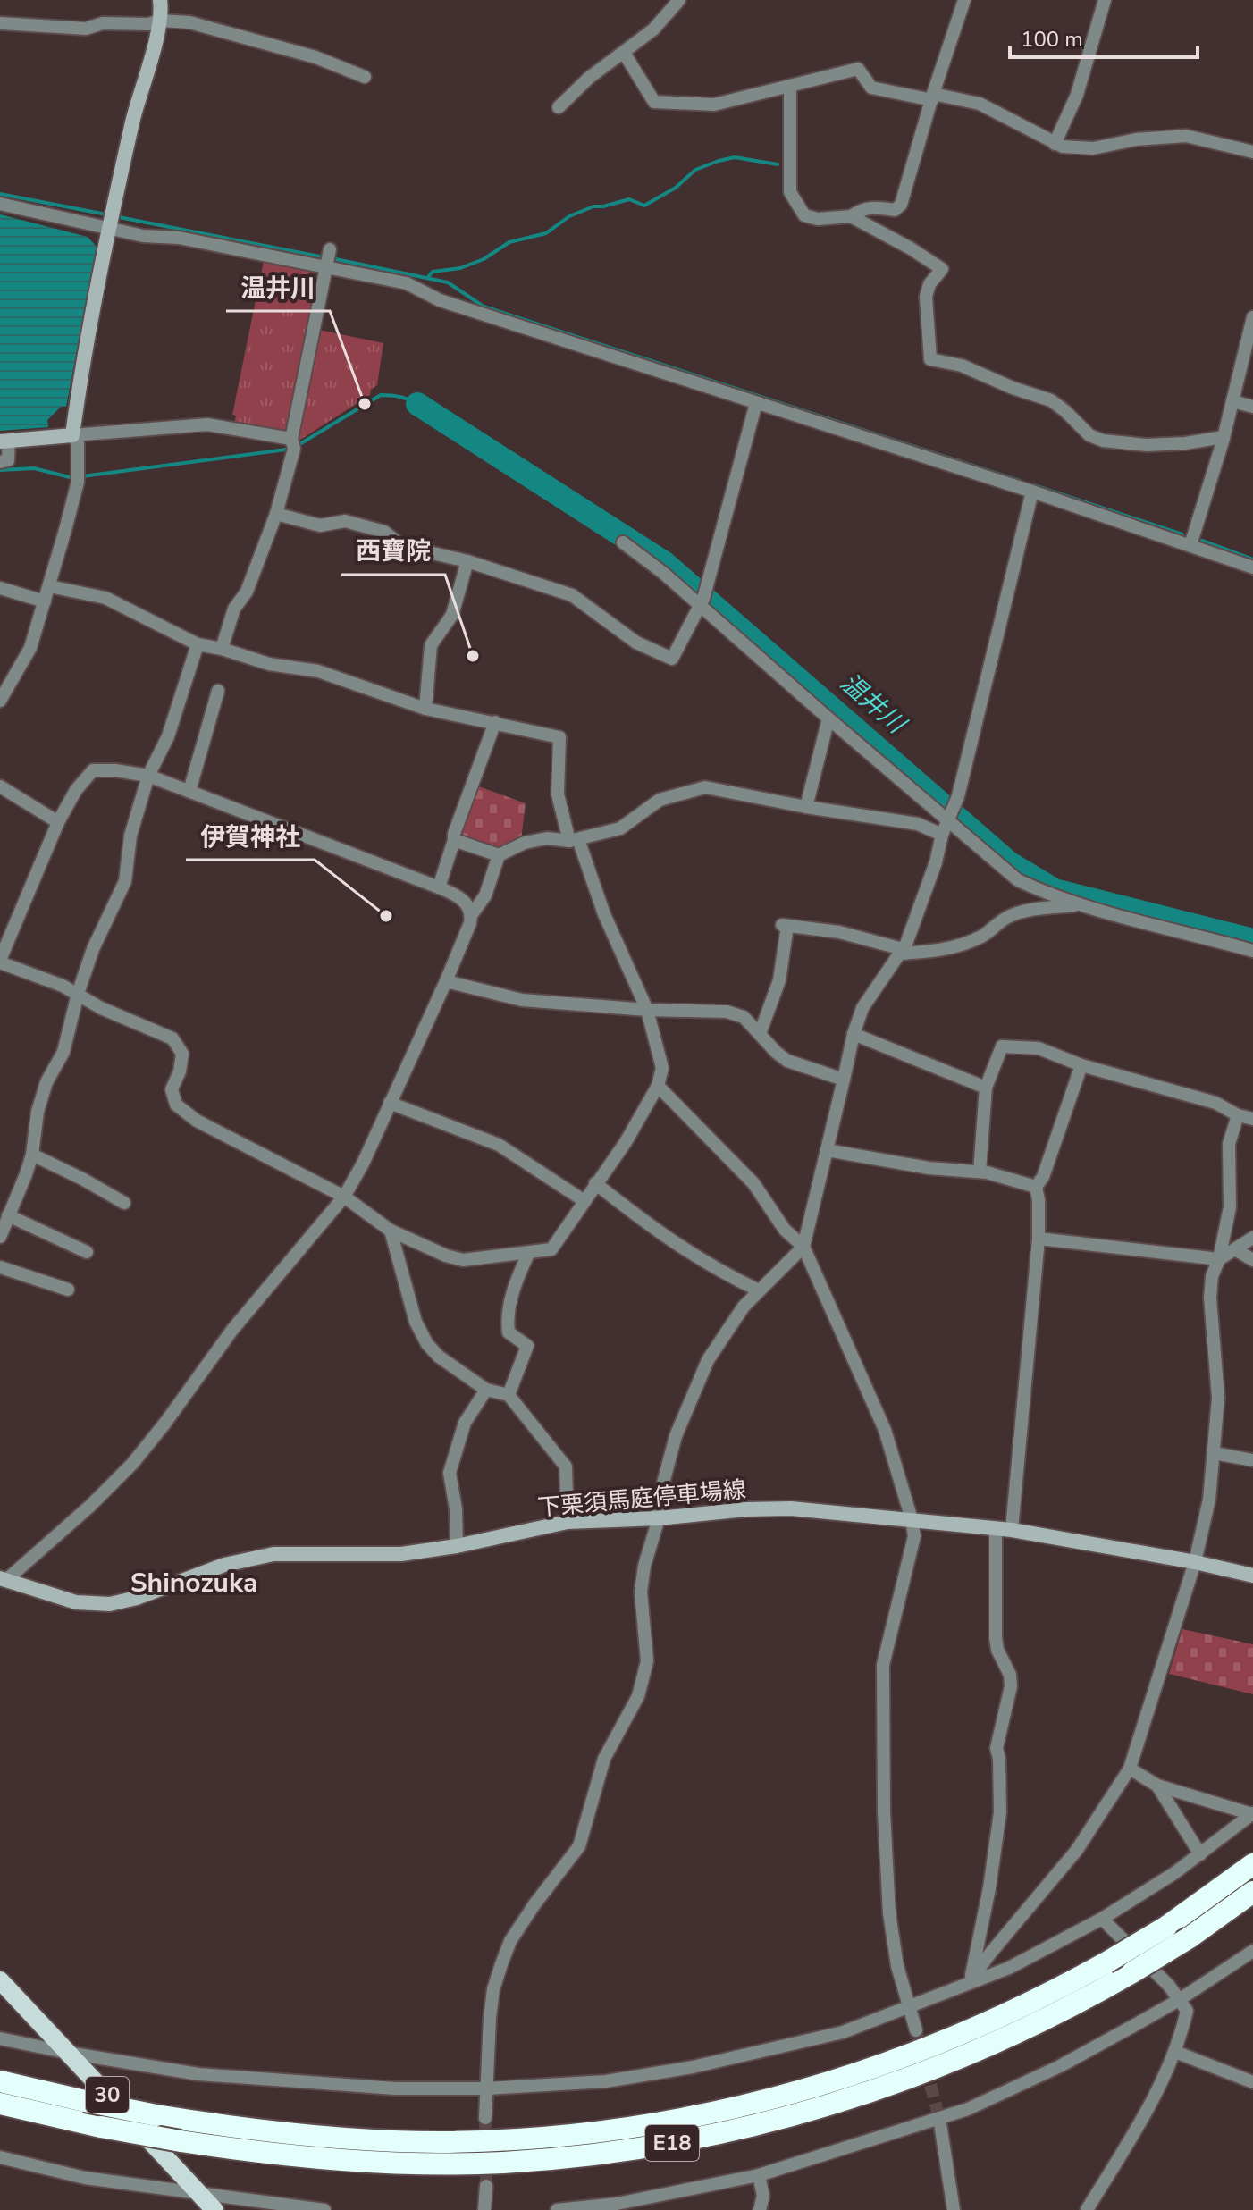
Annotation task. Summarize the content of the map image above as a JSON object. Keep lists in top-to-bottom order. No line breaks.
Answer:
{"streets":{"highway":["E18"],"main road":["下栗須馬庭停車場線","30"]},"districts":["Shinozuka"],"water":["温井川"],"places":["温井川","西寶院","伊賀神社"],"scale_bar":"100 m"}
